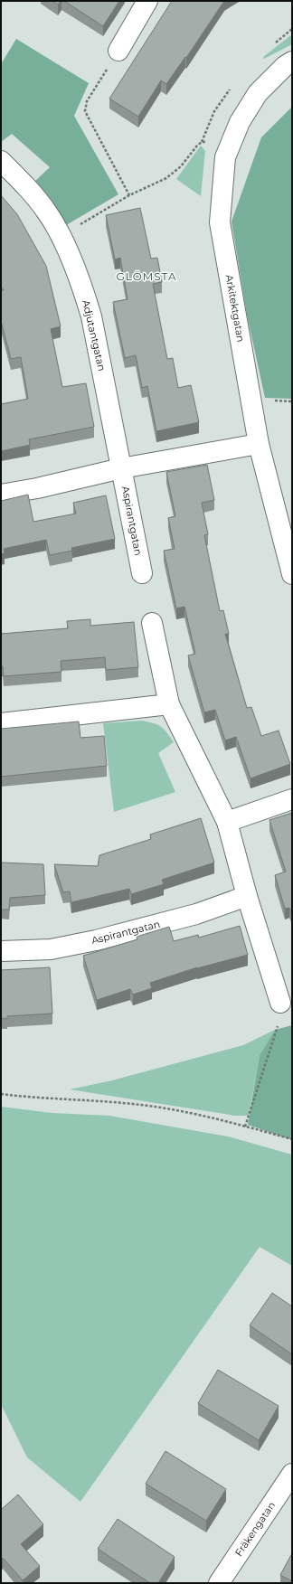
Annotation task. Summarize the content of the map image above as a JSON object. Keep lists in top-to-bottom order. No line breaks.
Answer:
{"streets":{"street":["Arkitektgatan","Adjutantgatan","Aspirantgatan","Fräkengatan"]},"crossings":[["Adjutantgatan","Aspirantgatan"]],"districts":["GLÖMSTA"]}
